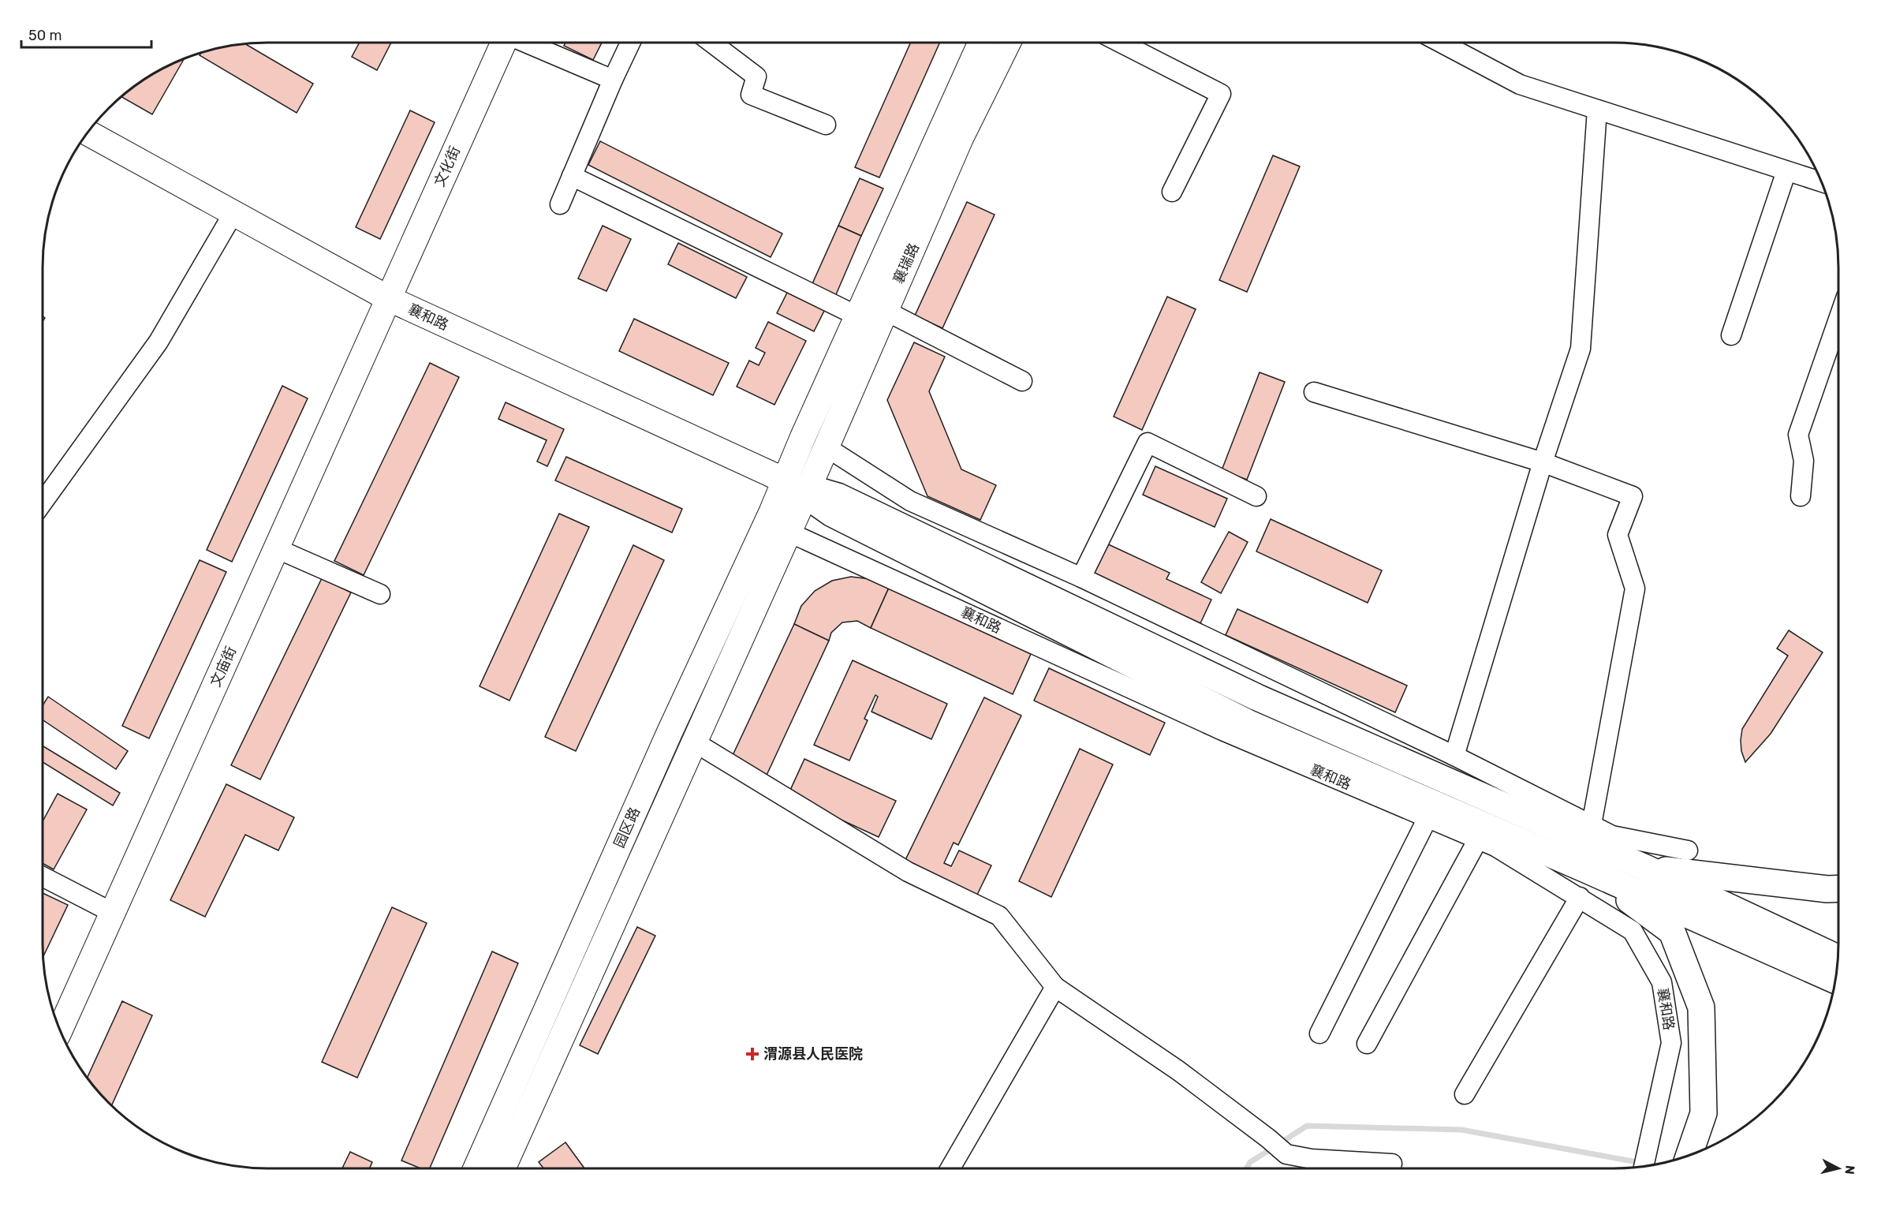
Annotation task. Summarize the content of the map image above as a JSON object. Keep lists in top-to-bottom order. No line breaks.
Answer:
{"streets":{"main road":["文化街","襄瑞路","襄和路","文庙街","园区路"]},"crossings":[["文化街","襄和路"],["文化街","文庙街"],["襄瑞路","襄和路"],["襄瑞路","园区路"],["襄和路","文庙街"],["襄和路","园区路"]],"places":{"health":["渭源县人民医院"]},"scale_bar":"50 m","north":"right"}
